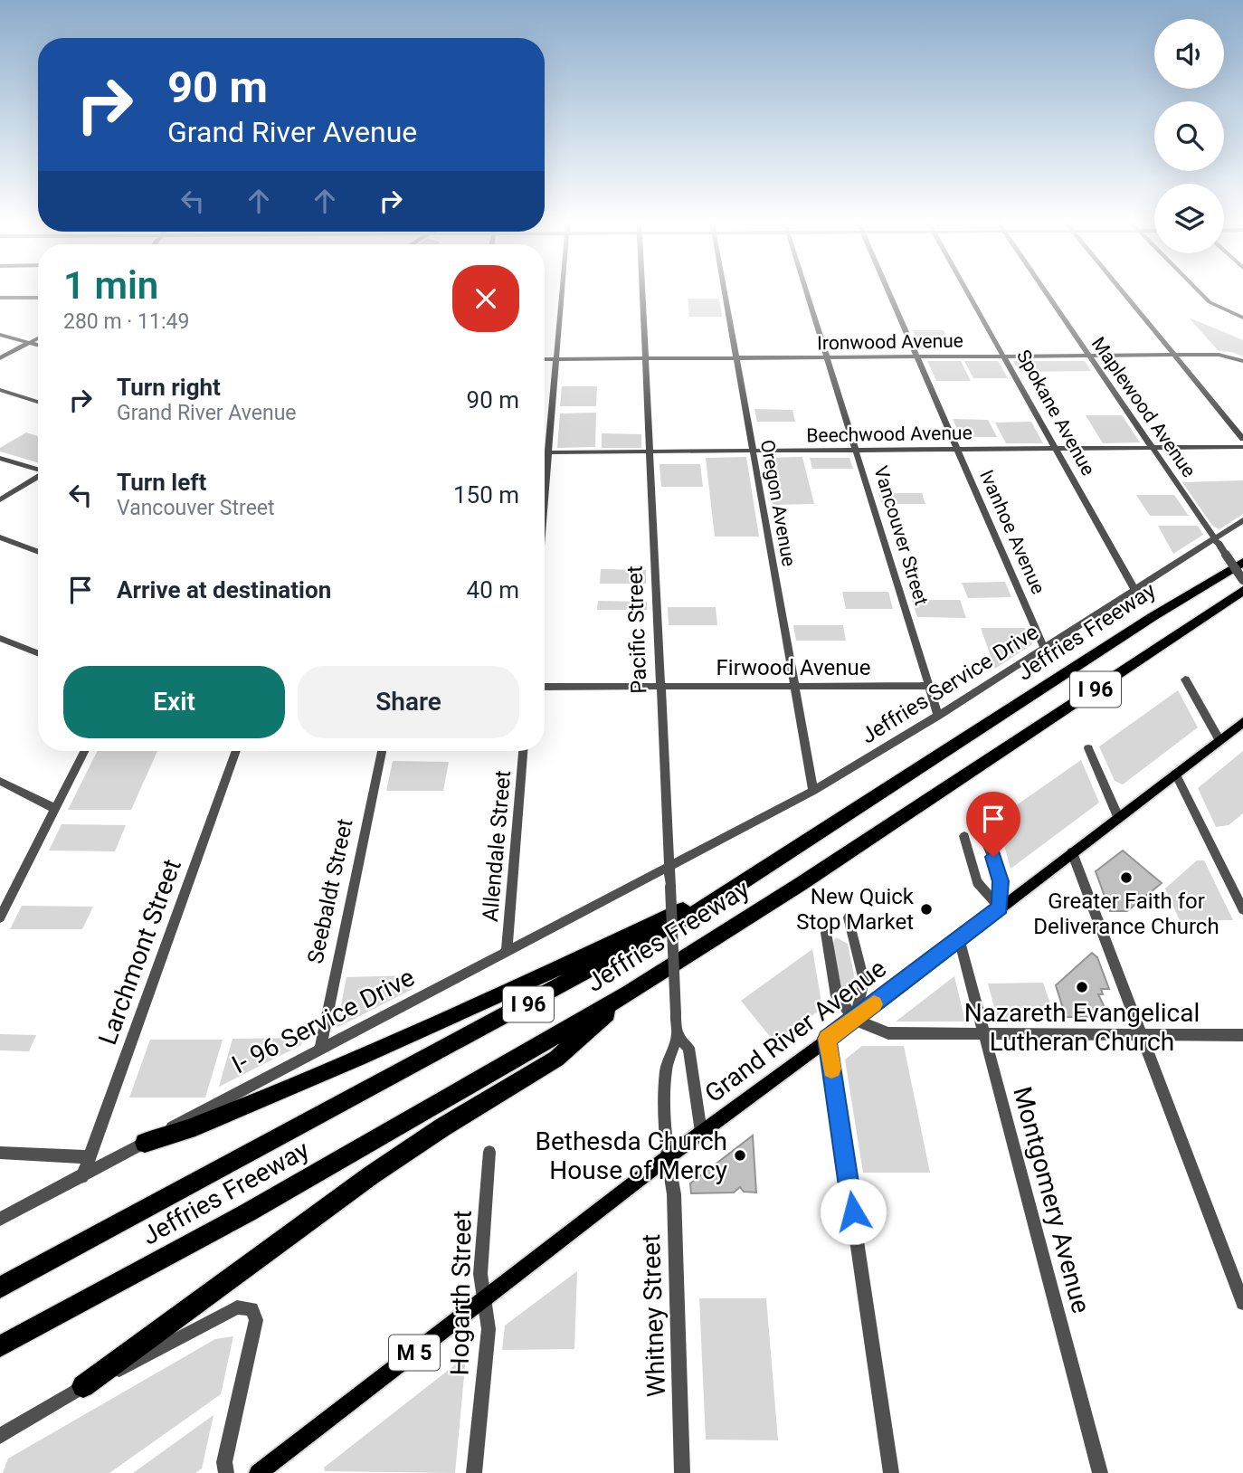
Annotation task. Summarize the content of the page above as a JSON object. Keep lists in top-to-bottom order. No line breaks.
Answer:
{"streets":{"highway":["Jeffries Freeway","I 96"],"main road":["Grand River Avenue","M 5"],"street":["Ironwood Avenue","Maplewood Avenue","Spokane Avenue","Beechwood Avenue","Oregon Avenue","Ivanhoe Avenue","Vancouver Street","Pacific Street","Firwood Avenue","Jeffries Service Drive","Allendale Street","Seebaldt Street","Larchmont Street","I- 96 Service Drive","Montgomery Avenue","Hogarth Street","Whitney Street"]},"crossings":[["Ironwood Avenue","Maplewood Avenue"],["Ironwood Avenue","Spokane Avenue"],["Ironwood Avenue","Oregon Avenue"],["Ironwood Avenue","Ivanhoe Avenue"],["Ironwood Avenue","Vancouver Street"],["Ironwood Avenue","Pacific Street"],["Maplewood Avenue","Beechwood Avenue"],["Maplewood Avenue","Jeffries Service Drive"],["Spokane Avenue","Beechwood Avenue"],["Spokane Avenue","Jeffries Service Drive"],["Beechwood Avenue","Oregon Avenue"],["Beechwood Avenue","Ivanhoe Avenue"],["Beechwood Avenue","Vancouver Street"],["Beechwood Avenue","Pacific Street"],["Oregon Avenue","Firwood Avenue"],["Oregon Avenue","Jeffries Service Drive"],["Ivanhoe Avenue","Jeffries Service Drive"],["Vancouver Street","Firwood Avenue"],["Vancouver Street","Jeffries Service Drive"],["Pacific Street","Firwood Avenue"],["Pacific Street","Jeffries Service Drive"],["Pacific Street","I- 96 Service Drive"],["Pacific Street","Grand River Avenue"],["Pacific Street","Whitney Street"],["Jeffries Service Drive","I- 96 Service Drive"],["Allendale Street","I- 96 Service Drive"],["Seebaldt Street","I- 96 Service Drive"],["Larchmont Street","I- 96 Service Drive"],["Grand River Avenue","Montgomery Avenue"],["Grand River Avenue","Hogarth Street"],["Grand River Avenue","Whitney Street"]],"places":["Greater Faith for Deliverance Church","New Quick Stop Market","Nazareth Evangelical Lutheran Church","Bethesda Church House of Mercy"],"page":{"turn":["90 m","Grand River Avenue"],"heading":["1 min","280 m · 11:49"],"list":[{"name":"Turn right","note":"Grand River Avenue","value":"90 m"},{"name":"Turn left","note":"Vancouver Street","value":"150 m"},{"name":"Arrive at destination","value":"40 m"}],"buttons":["Exit","Share"]}}
